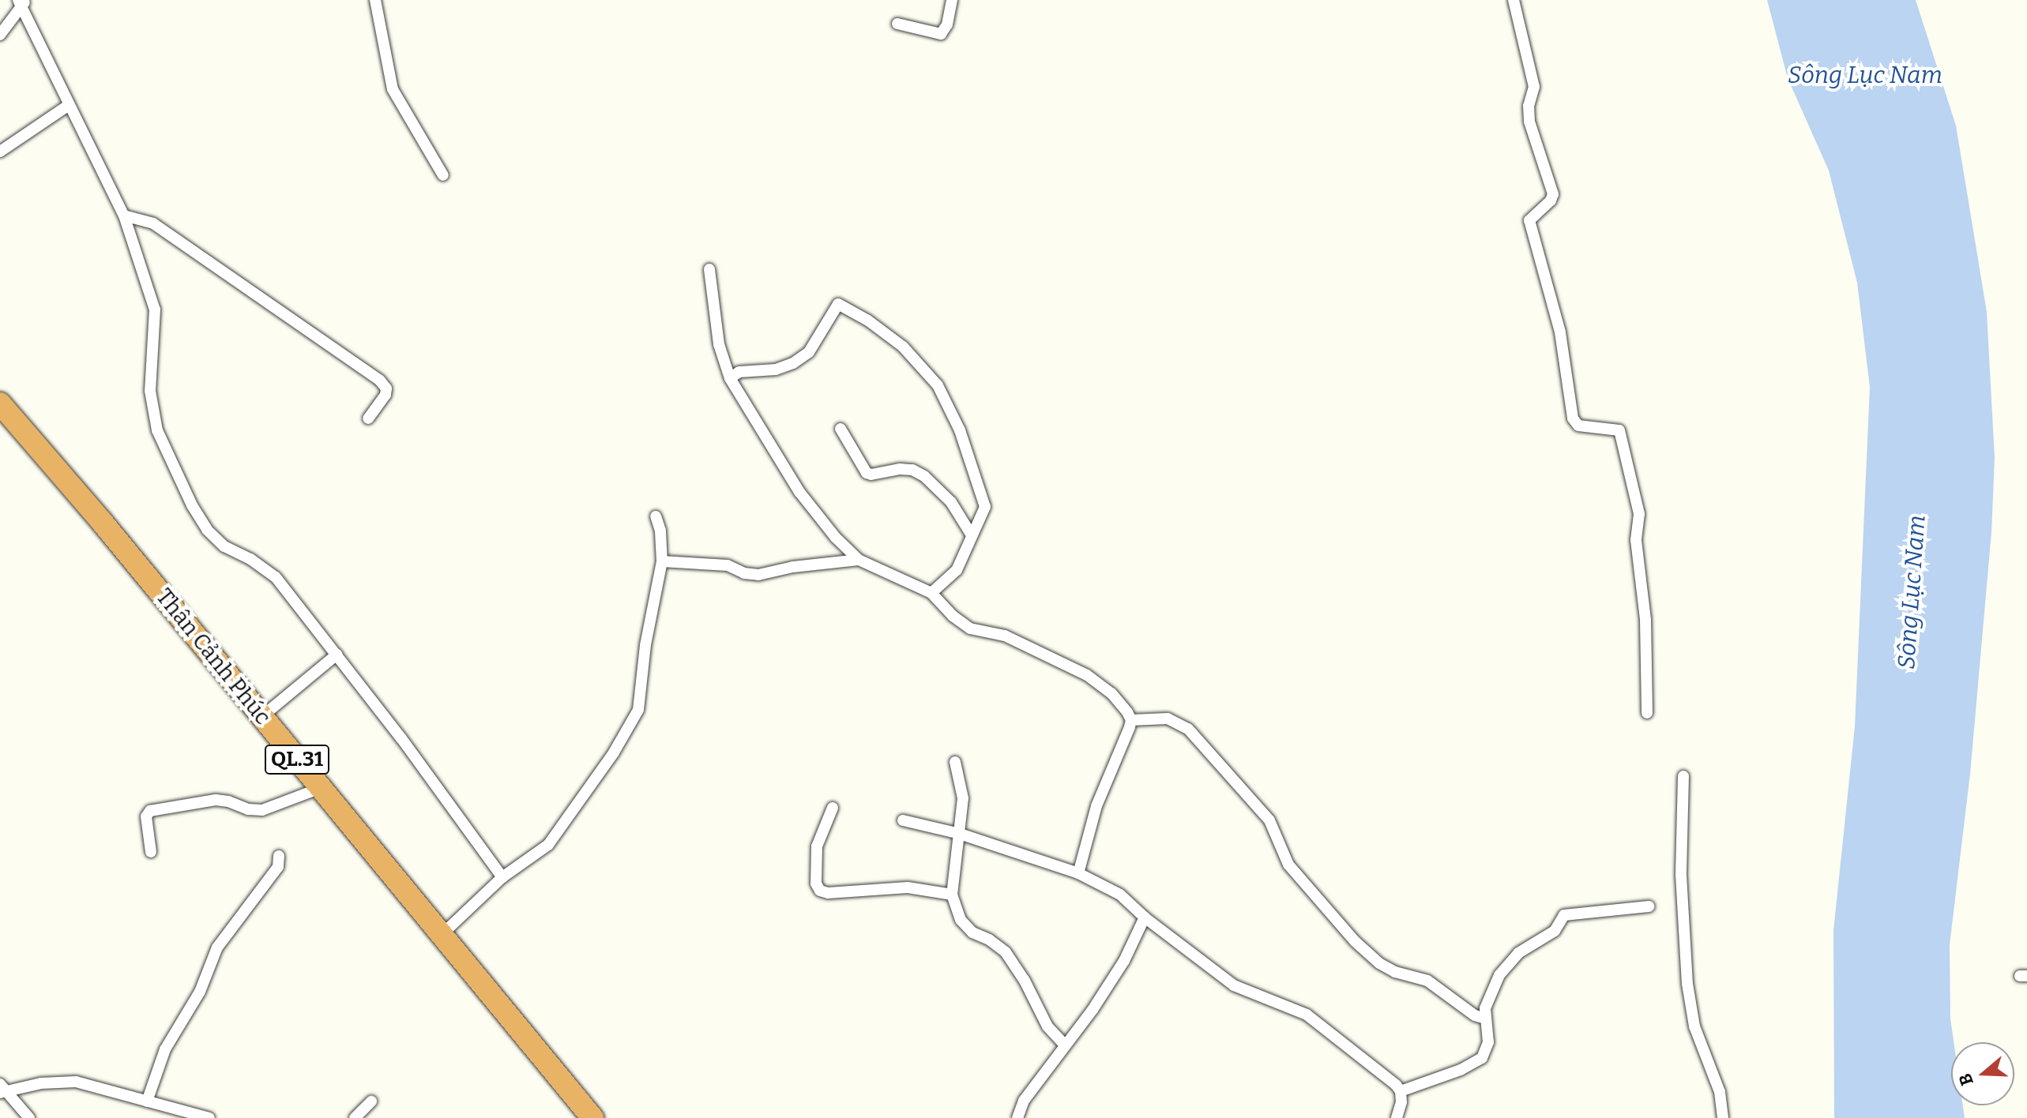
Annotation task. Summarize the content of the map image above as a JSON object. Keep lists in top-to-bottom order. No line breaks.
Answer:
{"streets":{"highway":["Thân Cảnh Phúc","QL.31"]},"water":["Sông Lục Nam"],"north":"left"}
